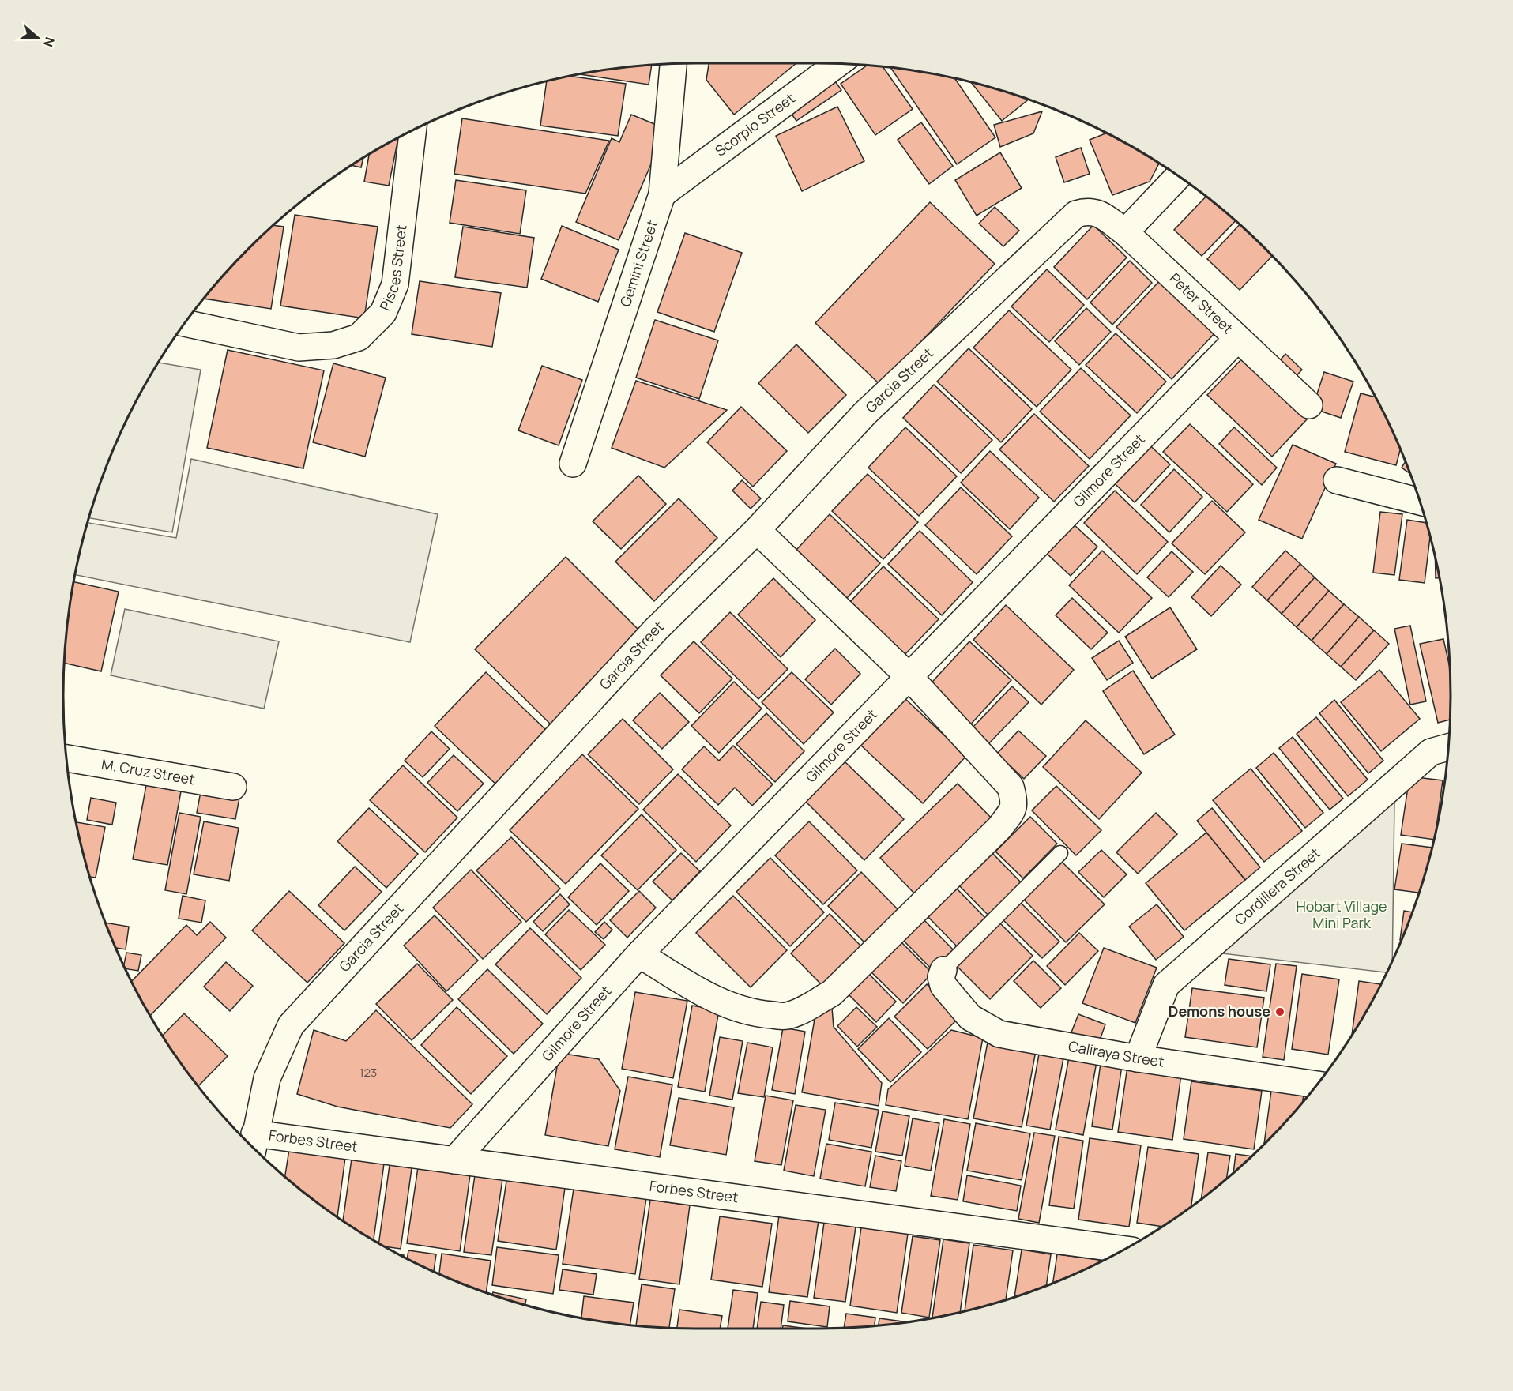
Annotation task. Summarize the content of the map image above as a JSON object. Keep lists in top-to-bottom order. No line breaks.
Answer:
{"streets":{"street":["Scorpio Street","Gemini Street","Pisces Street","Peter Street","Garcia Street","Gilmore Street","M. Cruz Street","Cordillera Street","Caliraya Street","Forbes Street"]},"crossings":[["Scorpio Street","Gemini Street"],["Peter Street","Garcia Street"],["Peter Street","Gilmore Street"],["Garcia Street","Forbes Street"],["Gilmore Street","Forbes Street"],["Cordillera Street","Caliraya Street"]],"parks":["Hobart Village Mini Park"],"places":["Demons house"],"house_numbers":["123"],"north":"right"}
